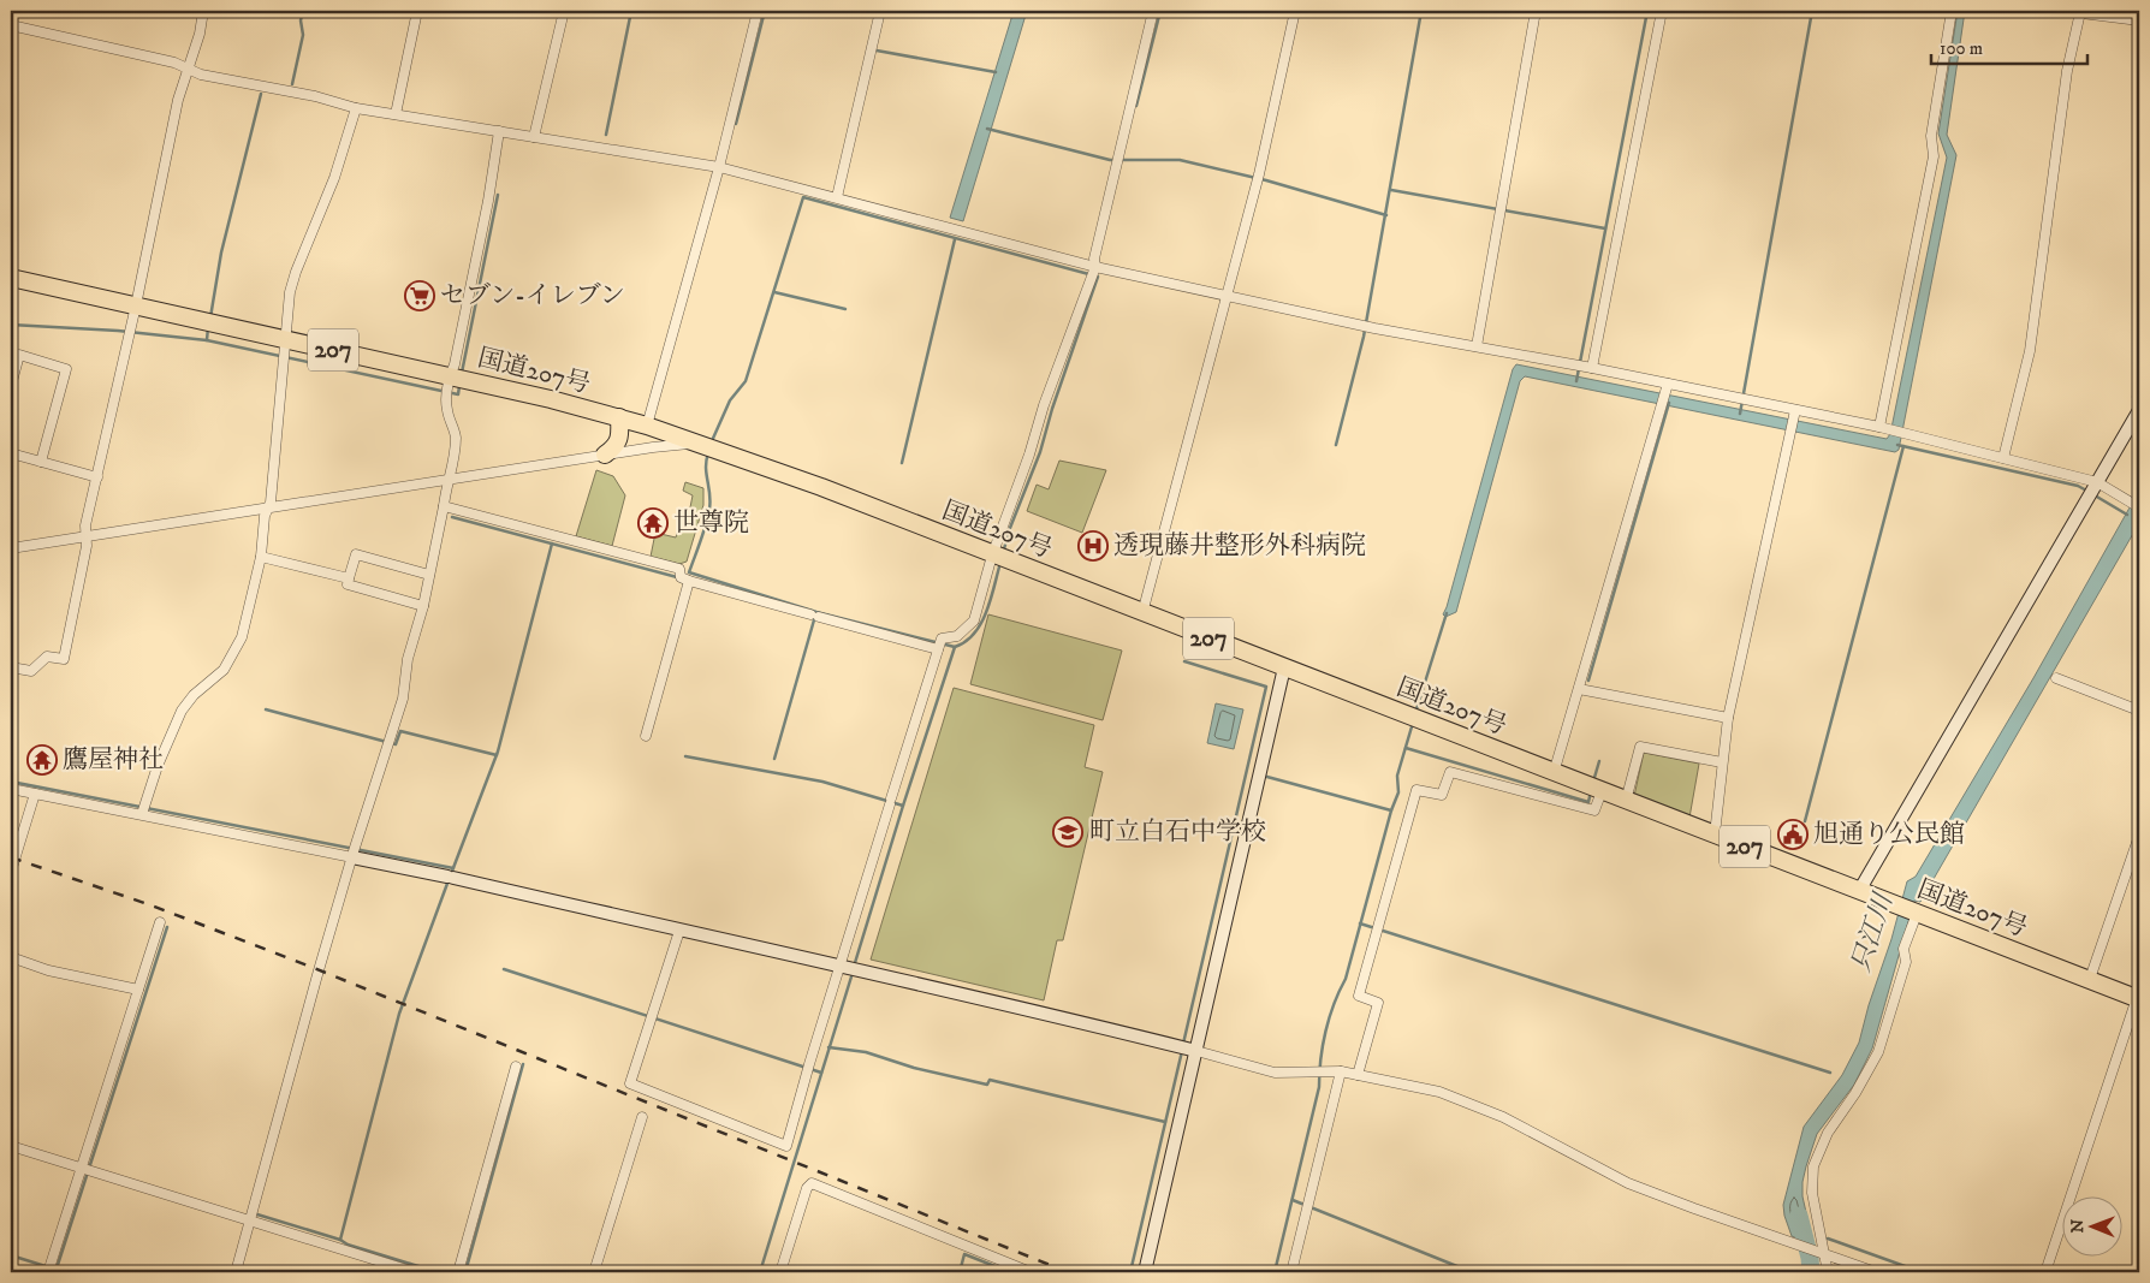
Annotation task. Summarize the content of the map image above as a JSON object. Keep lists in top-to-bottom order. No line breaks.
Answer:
{"streets":{"highway":["207","国道207号"]},"water":["只江川"],"places":{"supermarket":["セブン-イレブン"],"temple":["世尊院","鷹屋神社"],"hospital":["透現藤井整形外科病院"],"school or university":["町立白石中学校"],"public building":["旭通り公民館"]},"scale_bar":"100 m","north":"left"}
